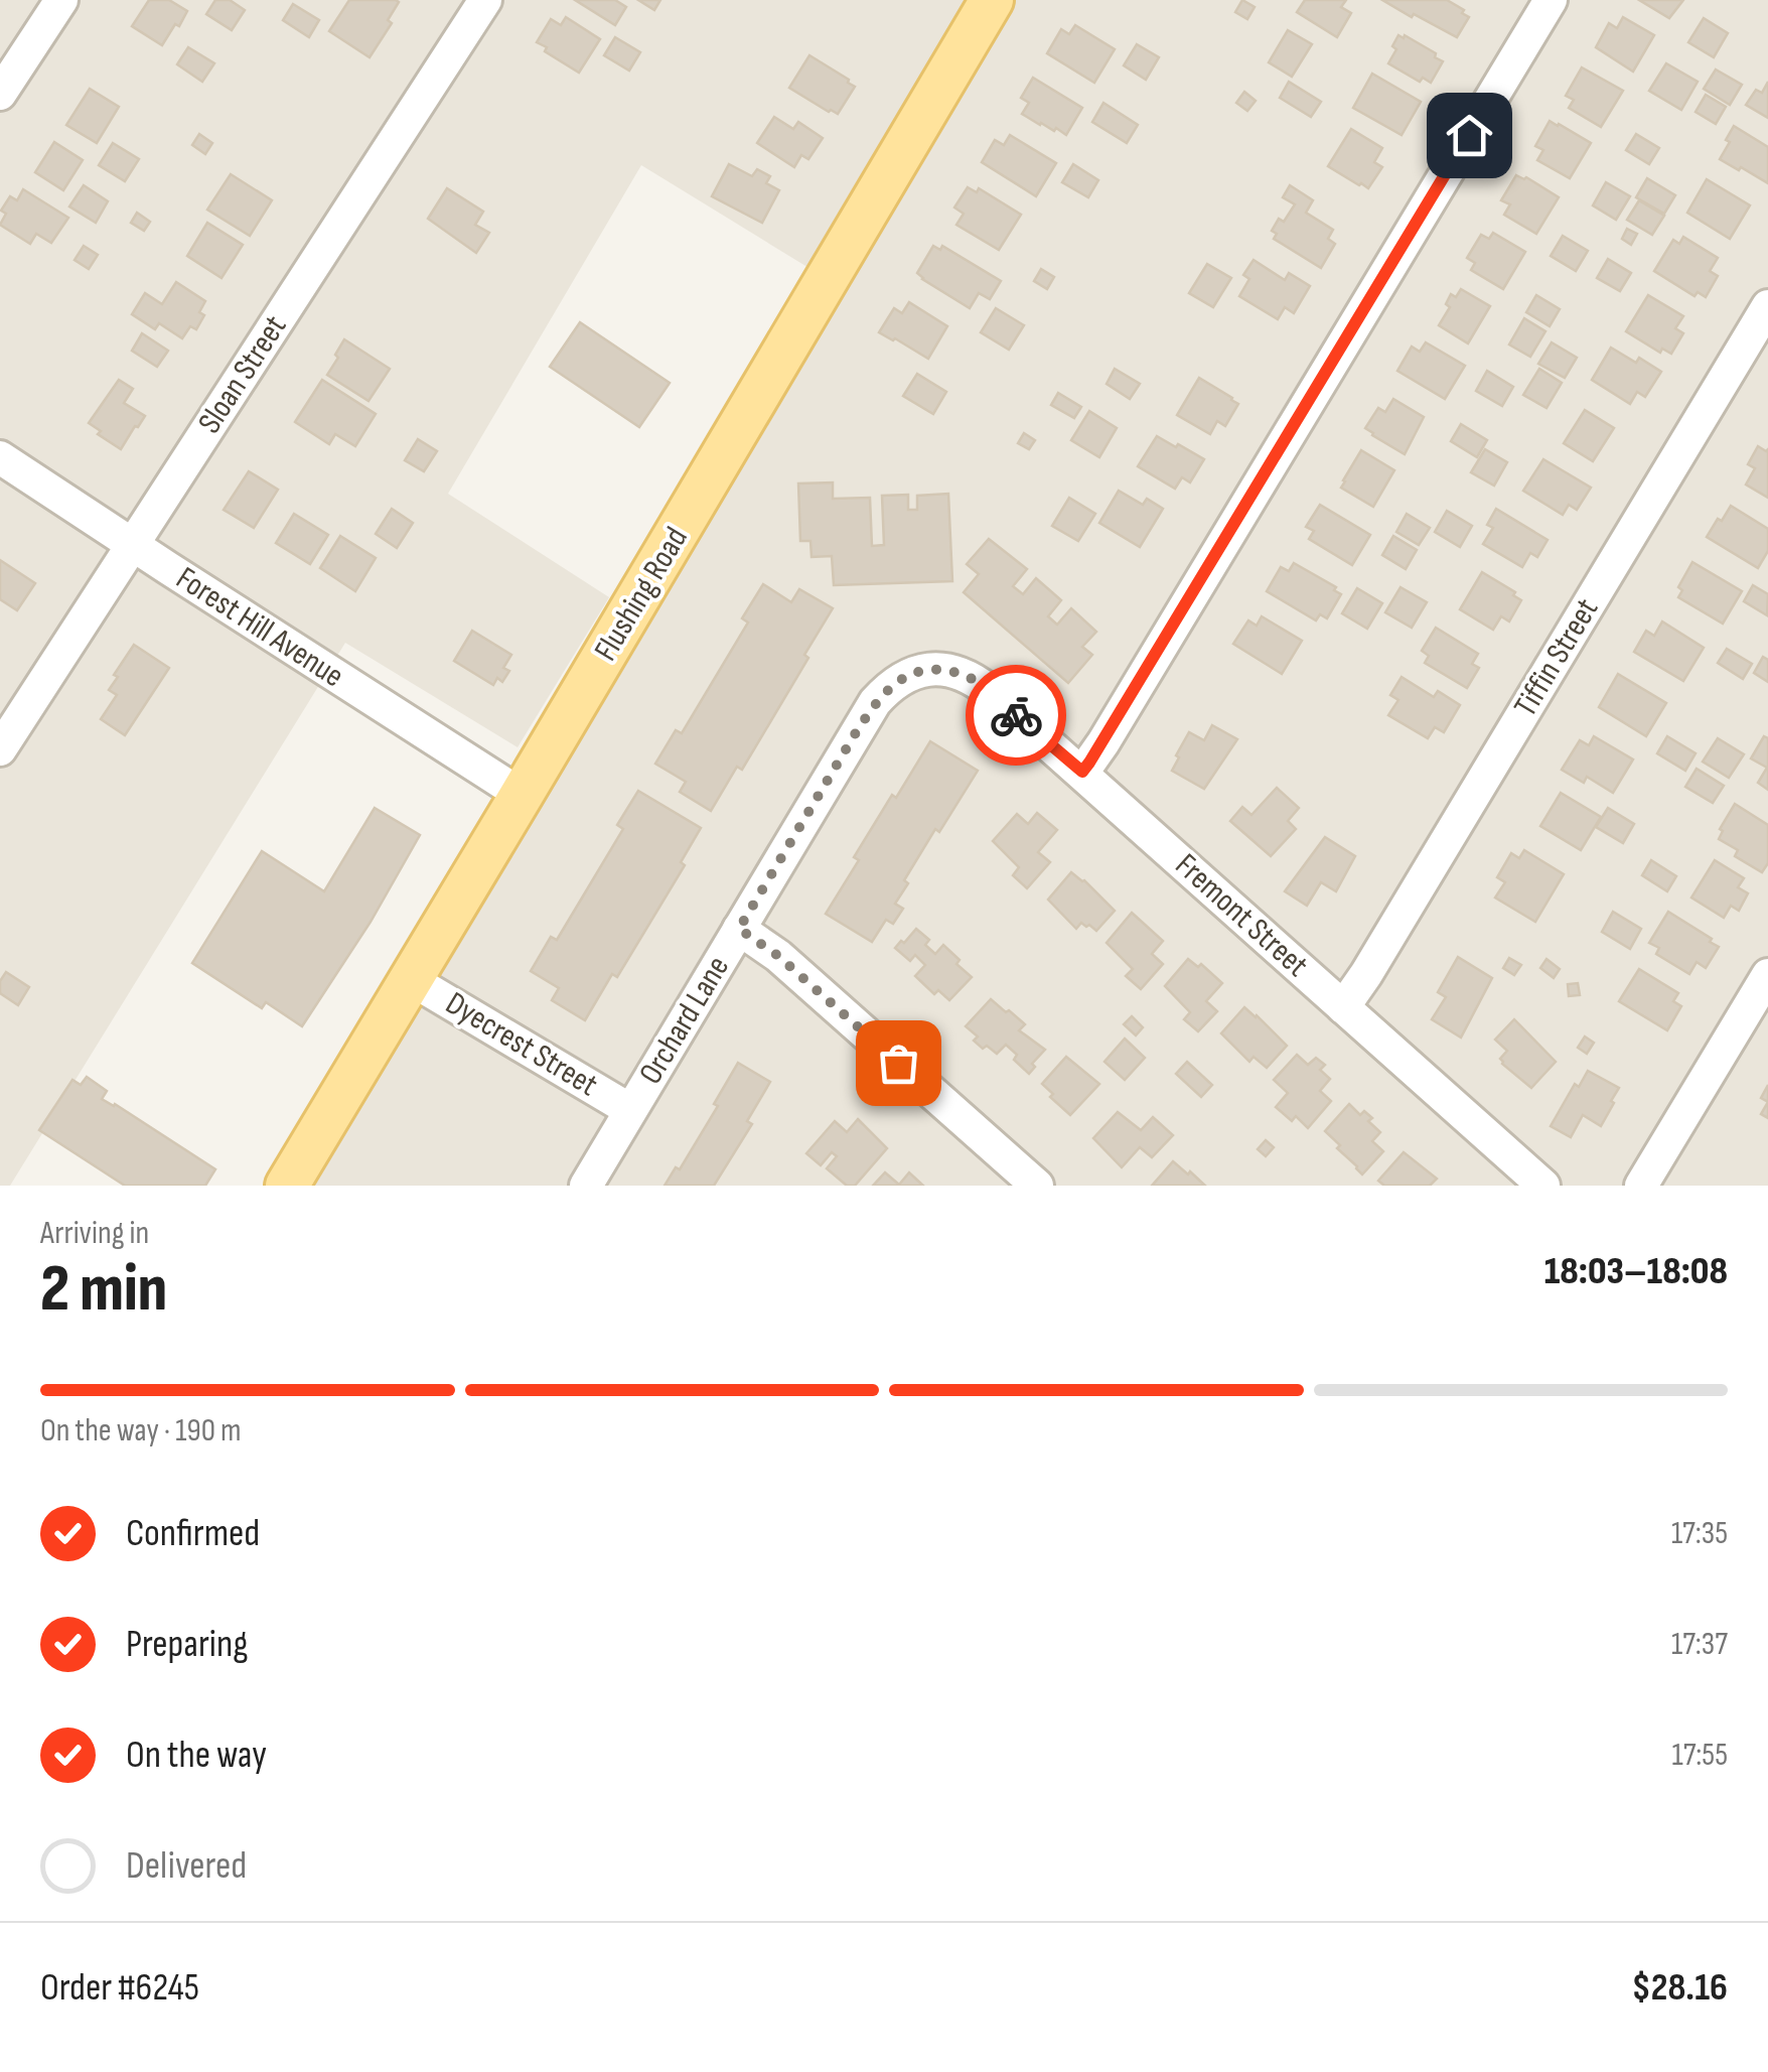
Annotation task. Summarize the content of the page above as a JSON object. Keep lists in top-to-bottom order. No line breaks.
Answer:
{"streets":{"main road":["Flushing Road"],"street":["Sloan Street","Forest Hill Avenue","Tiffin Street","Fremont Street","Orchard Lane","Dyecrest Street"]},"crossings":[["Sloan Street","Forest Hill Avenue"],["Flushing Road","Forest Hill Avenue"],["Flushing Road","Dyecrest Street"],["Tiffin Street","Fremont Street"],["Fremont Street","Orchard Lane"],["Orchard Lane","Dyecrest Street"]],"page":{"heading":["2 min","Arriving in","18:03–18:08"],"panel":["Order #6245","$28.16"],"bar":"On the way · 190 m","list":[["Confirmed","17:35"],["Preparing","17:37"],["On the way","17:55"],"Delivered"]}}
